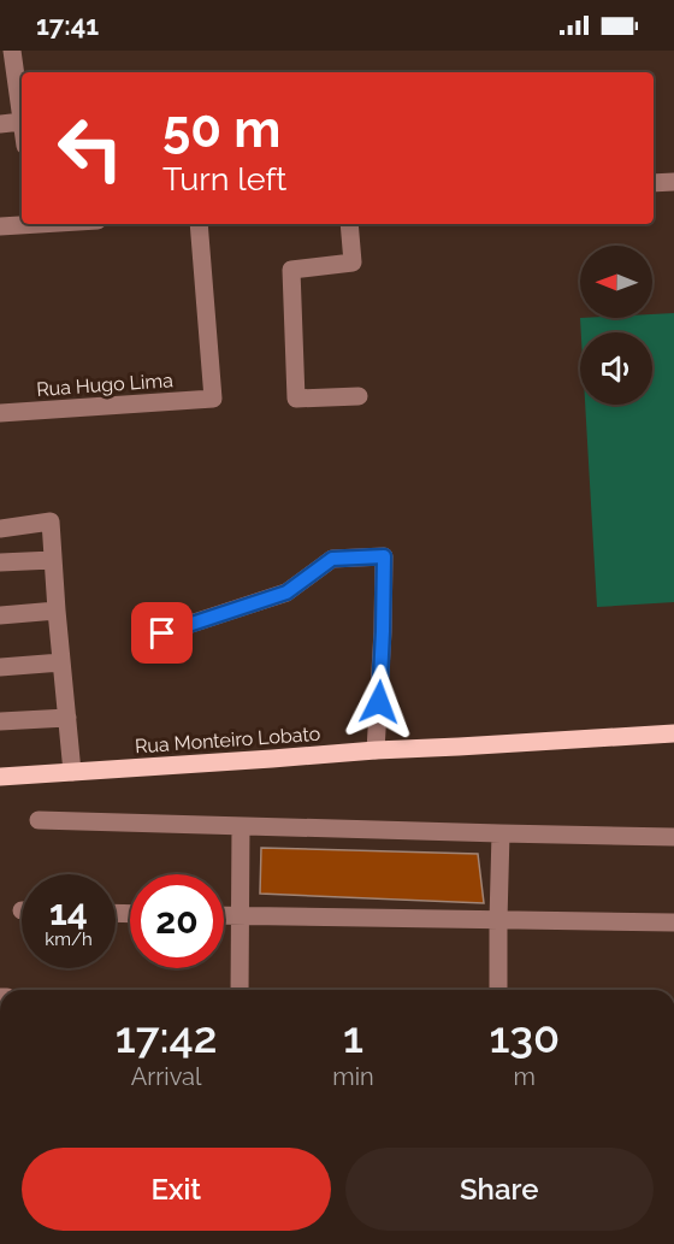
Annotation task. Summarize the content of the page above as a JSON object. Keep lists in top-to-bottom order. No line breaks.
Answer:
{"streets":{"main road":["Rua Monteiro Lobato"],"street":["Rua Hugo Lima"]},"north":"left","page":{"status":"17:41","turn":["50 m","Turn left"],"speed":"14 km/h","limit":"20","eta":["17:42","Arrival","1","min","130","m"],"buttons":["Exit","Share"]}}
